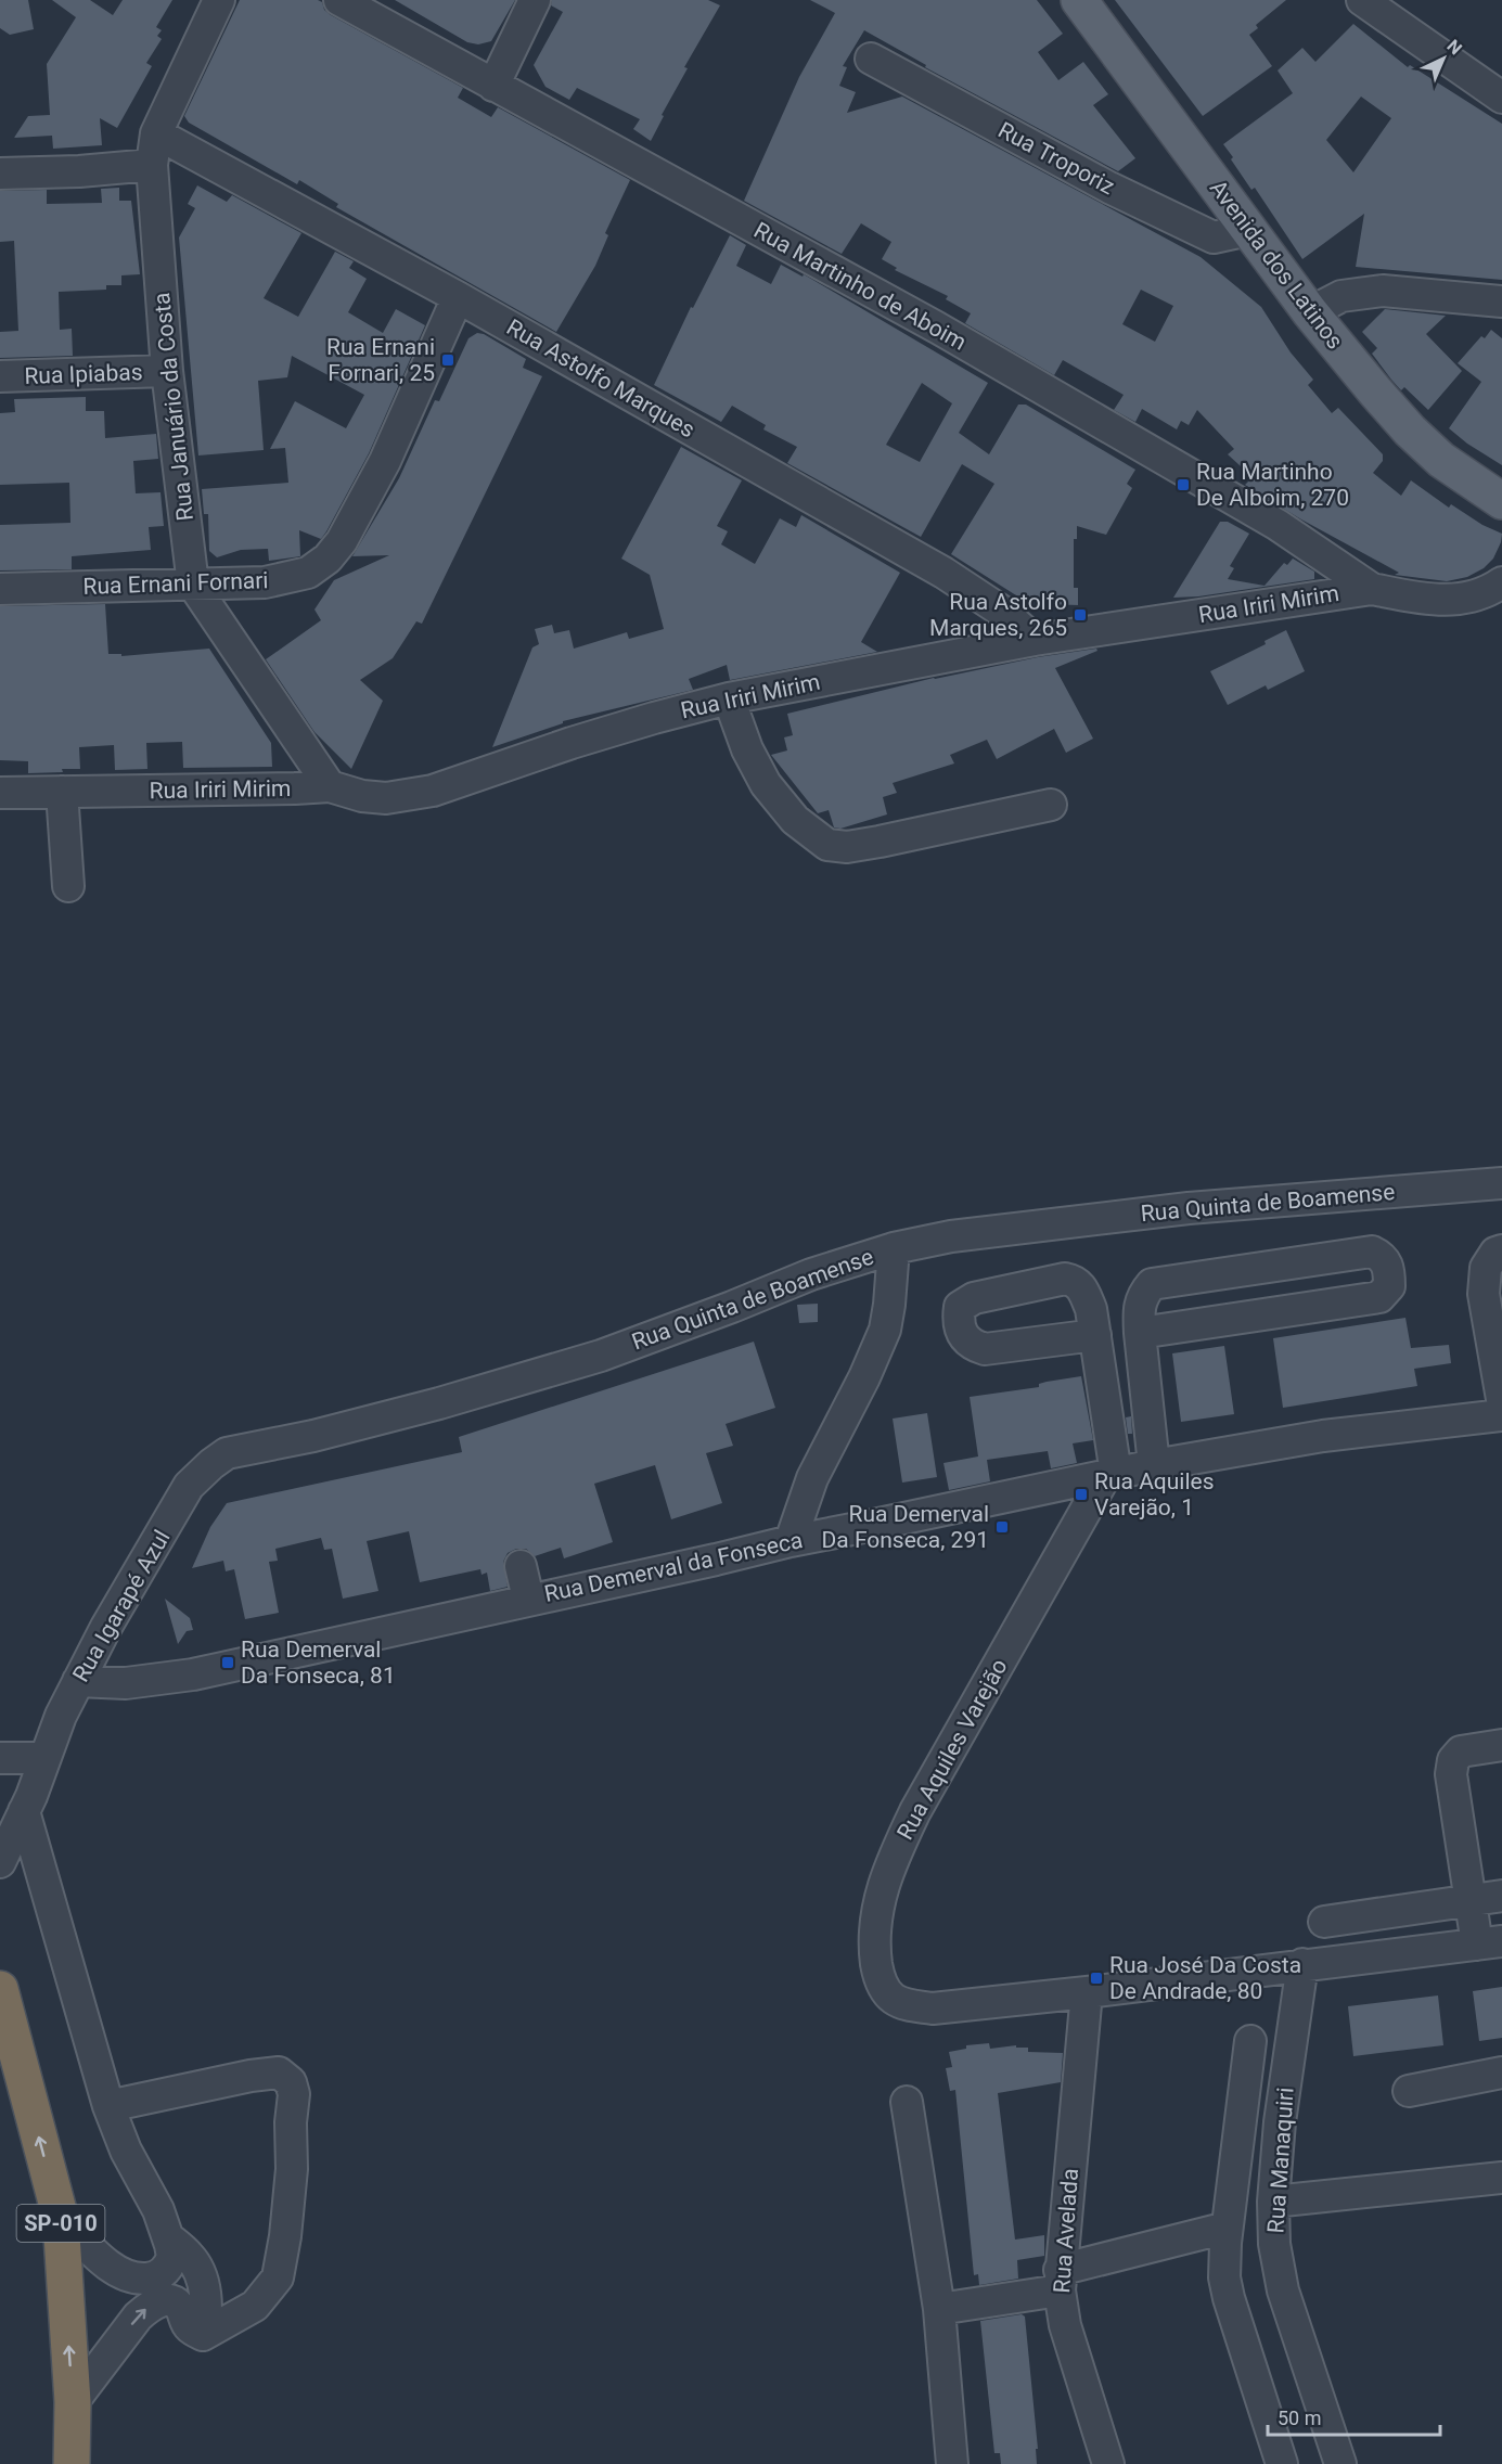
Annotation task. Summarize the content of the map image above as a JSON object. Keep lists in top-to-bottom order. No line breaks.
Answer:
{"streets":{"highway":["SP-010"],"main road":["Avenida dos Latinos"],"street":["Rua Troporiz","Rua Martinho de Aboim","Rua Ipiabas","Rua Astolfo Marques","Rua Januário da Costa","Rua Ernani Fornari","Rua Iriri Mirim","Rua Quinta de Boamense","Rua Demerval da Fonseca","Rua Igarapé Azul","Rua Aquiles Varejão","Rua Manaquiri","Rua Avelada"]},"crossings":[["Rua Troporiz","Avenida dos Latinos"],["Rua Martinho de Aboim","Rua Iriri Mirim"],["Rua Ipiabas","Rua Januário da Costa"],["Rua Astolfo Marques","Rua Januário da Costa"],["Rua Astolfo Marques","Rua Ernani Fornari"],["Rua Astolfo Marques","Rua Iriri Mirim"],["Rua Januário da Costa","Rua Ernani Fornari"],["Rua Januário da Costa","Rua Iriri Mirim"],["Rua Quinta de Boamense","Rua Igarapé Azul"],["Rua Demerval da Fonseca","Rua Igarapé Azul"],["Rua Demerval da Fonseca","Rua Aquiles Varejão"],["Rua Aquiles Varejão","Rua Manaquiri"],["Rua Aquiles Varejão","Rua Avelada"]],"places":{"transit":["Rua Ernani Fornari, 25","Rua Martinho De Alboim, 270","Rua Astolfo Marques, 265","Rua Aquiles Varejão, 1","Rua Demerval Da Fonseca, 291","Rua Demerval Da Fonseca, 81","Rua José Da Costa De Andrade, 80"]},"scale_bar":"50 m","north":"top right"}
